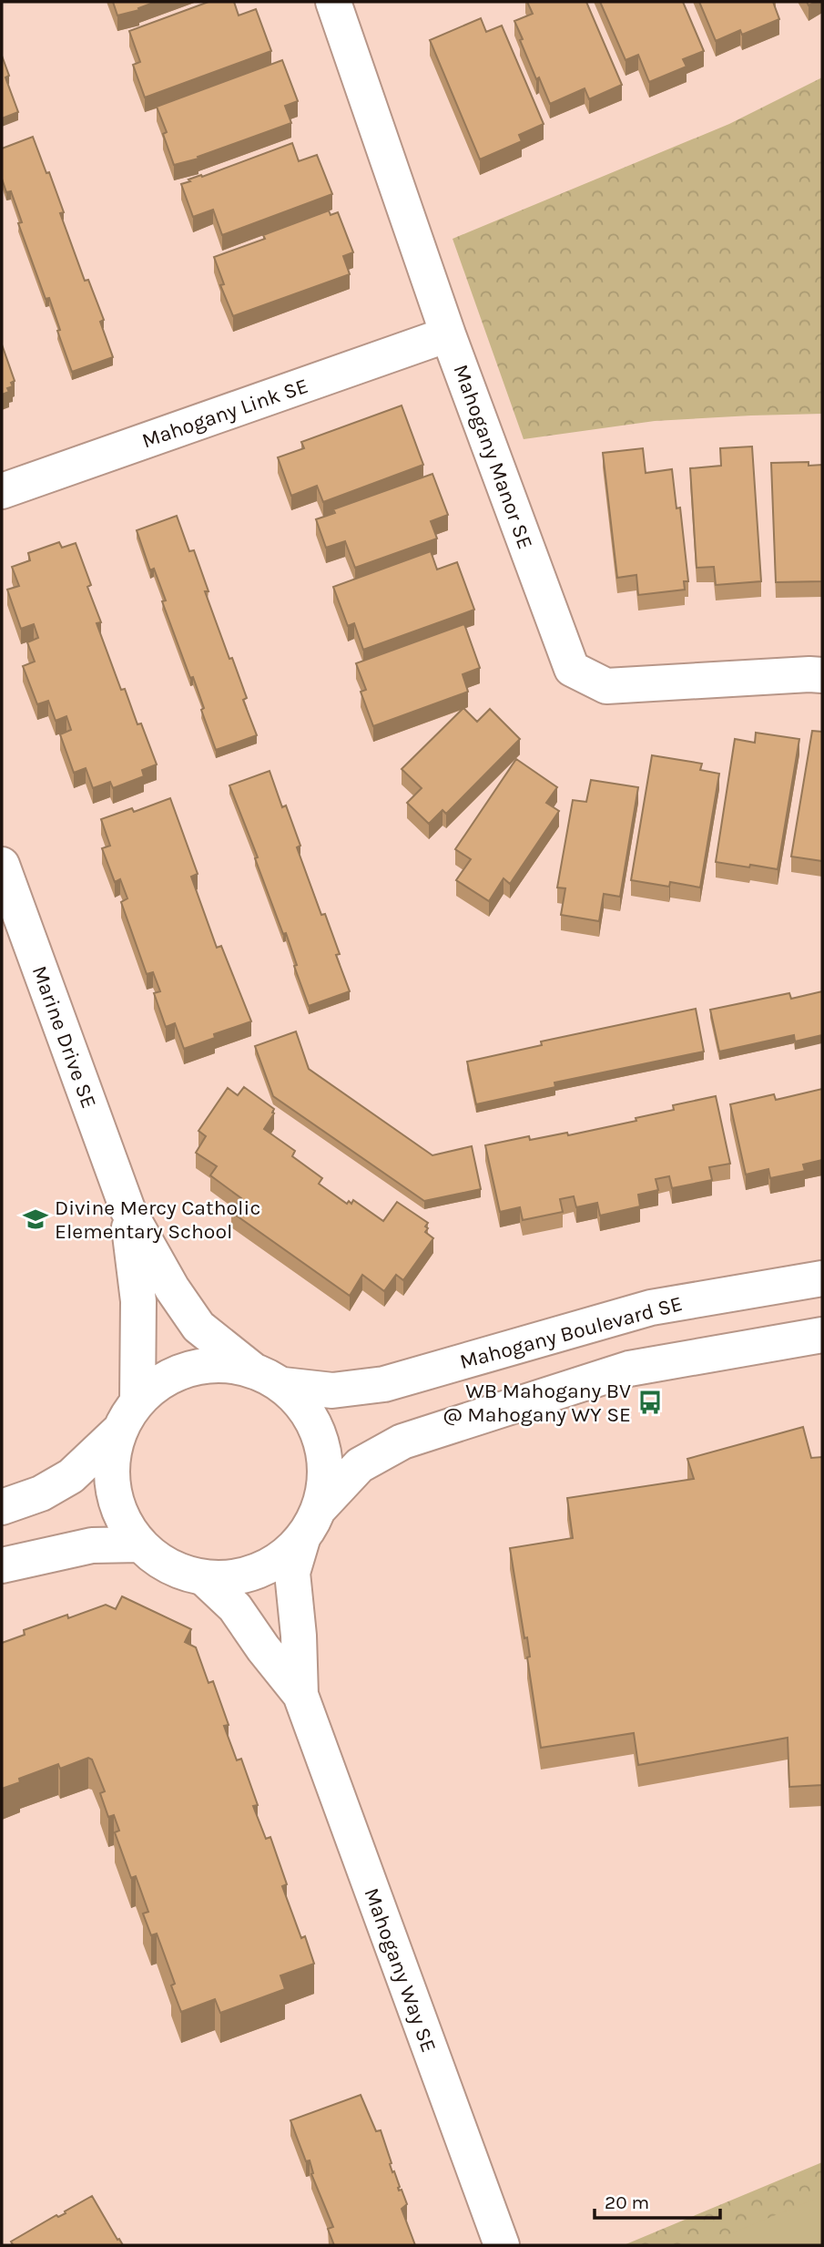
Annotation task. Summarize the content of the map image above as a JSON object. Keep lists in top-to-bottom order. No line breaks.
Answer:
{"streets":{"street":["Mahogany Link SE","Mahogany Manor SE","Marine Drive SE","Mahogany Boulevard SE","Mahogany Way SE"]},"crossings":[["Mahogany Link SE","Mahogany Manor SE"],["Marine Drive SE","Mahogany Boulevard SE"],["Marine Drive SE","Mahogany Way SE"],["Mahogany Boulevard SE","Mahogany Way SE"]],"places":{"school or university":["Divine Mercy Catholic Elementary School"],"bus stop":["WB Mahogany BV @ Mahogany WY SE"]},"scale_bar":"20 m"}
